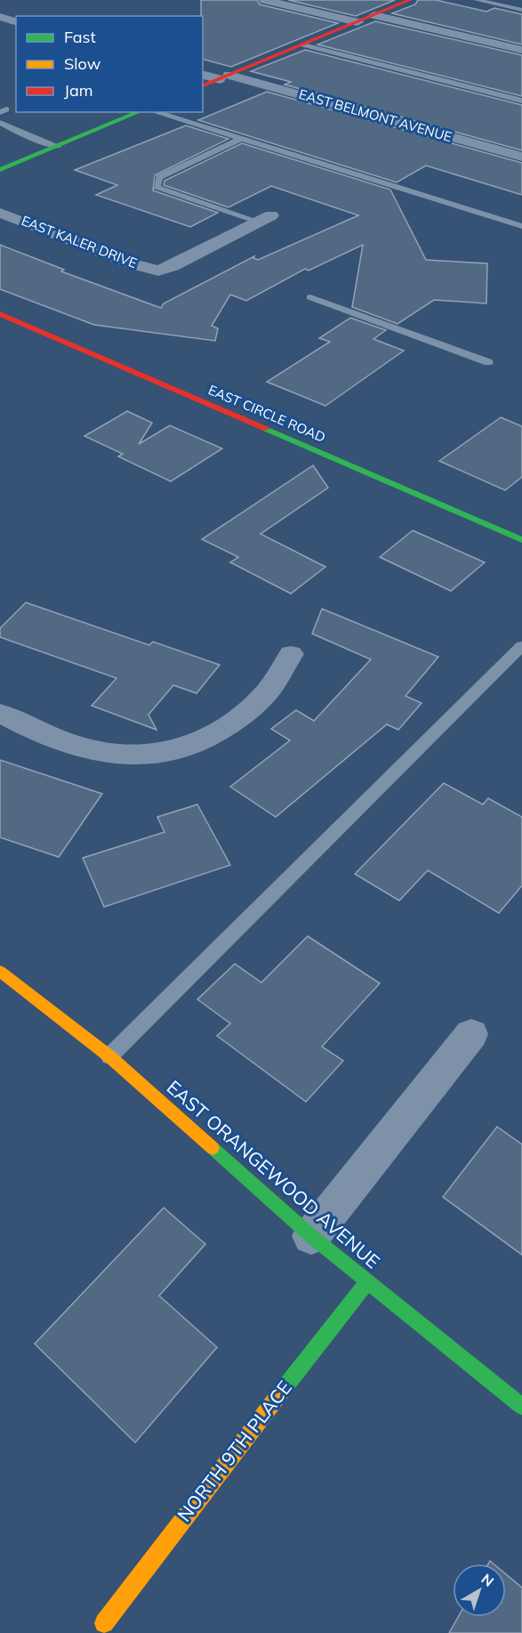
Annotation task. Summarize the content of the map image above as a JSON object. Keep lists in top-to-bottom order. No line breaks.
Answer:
{"streets":{"street":["EAST BELMONT AVENUE","EAST KALER DRIVE","EAST CIRCLE ROAD","EAST ORANGEWOOD AVENUE","NORTH 9TH PLACE"]},"crossings":[["EAST ORANGEWOOD AVENUE","NORTH 9TH PLACE"]],"legend":["Fast","Slow","Jam"],"north":"top right"}
